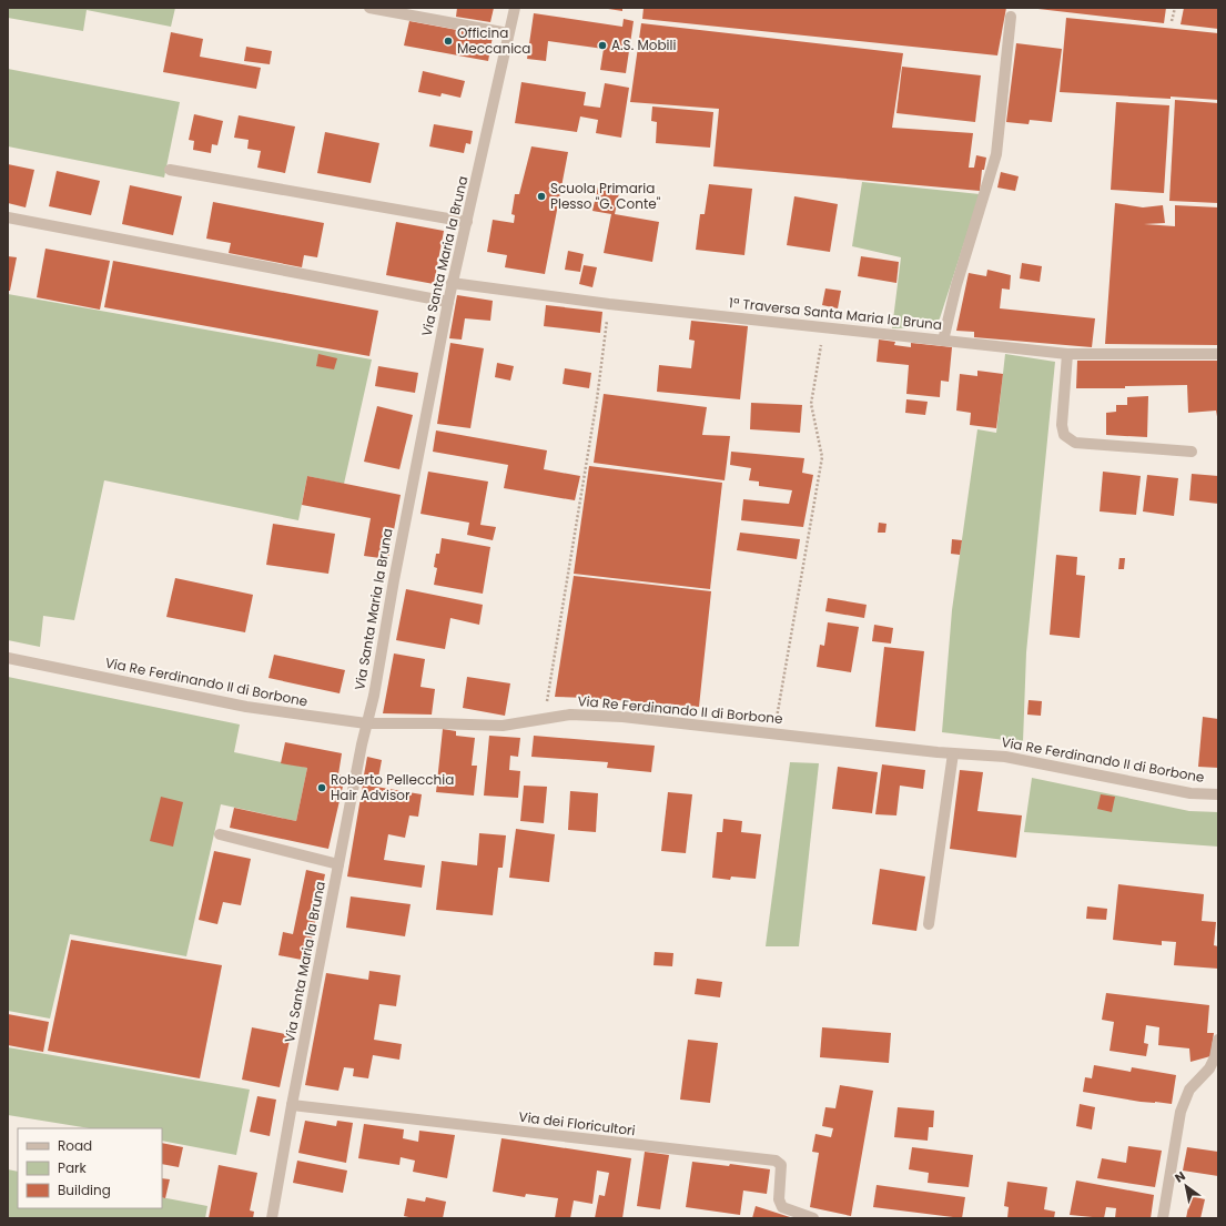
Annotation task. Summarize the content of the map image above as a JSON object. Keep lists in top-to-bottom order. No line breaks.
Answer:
{"streets":{"street":["Via Santa Maria la Bruna","1ª Traversa Santa Maria la Bruna","Via Re Ferdinando II di Borbone","Via dei Floricultori"]},"crossings":[["Via Santa Maria la Bruna","1ª Traversa Santa Maria la Bruna"],["Via Santa Maria la Bruna","Via Re Ferdinando II di Borbone"],["Via Santa Maria la Bruna","Via dei Floricultori"]],"places":["Officina Meccanica","A.S. Mobili","Scuola Primaria Plesso \"G. Conte\"","Roberto Pellecchia Hair Advisor"],"legend":["Road","Park","Building"],"north":"top left"}
